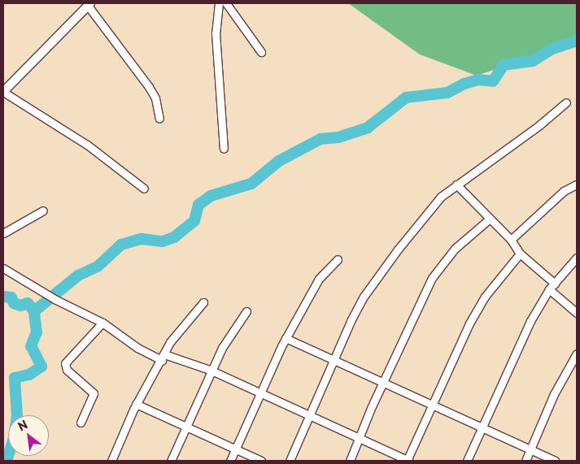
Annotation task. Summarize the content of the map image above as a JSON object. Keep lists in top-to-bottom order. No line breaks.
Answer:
{"north":"top left"}
